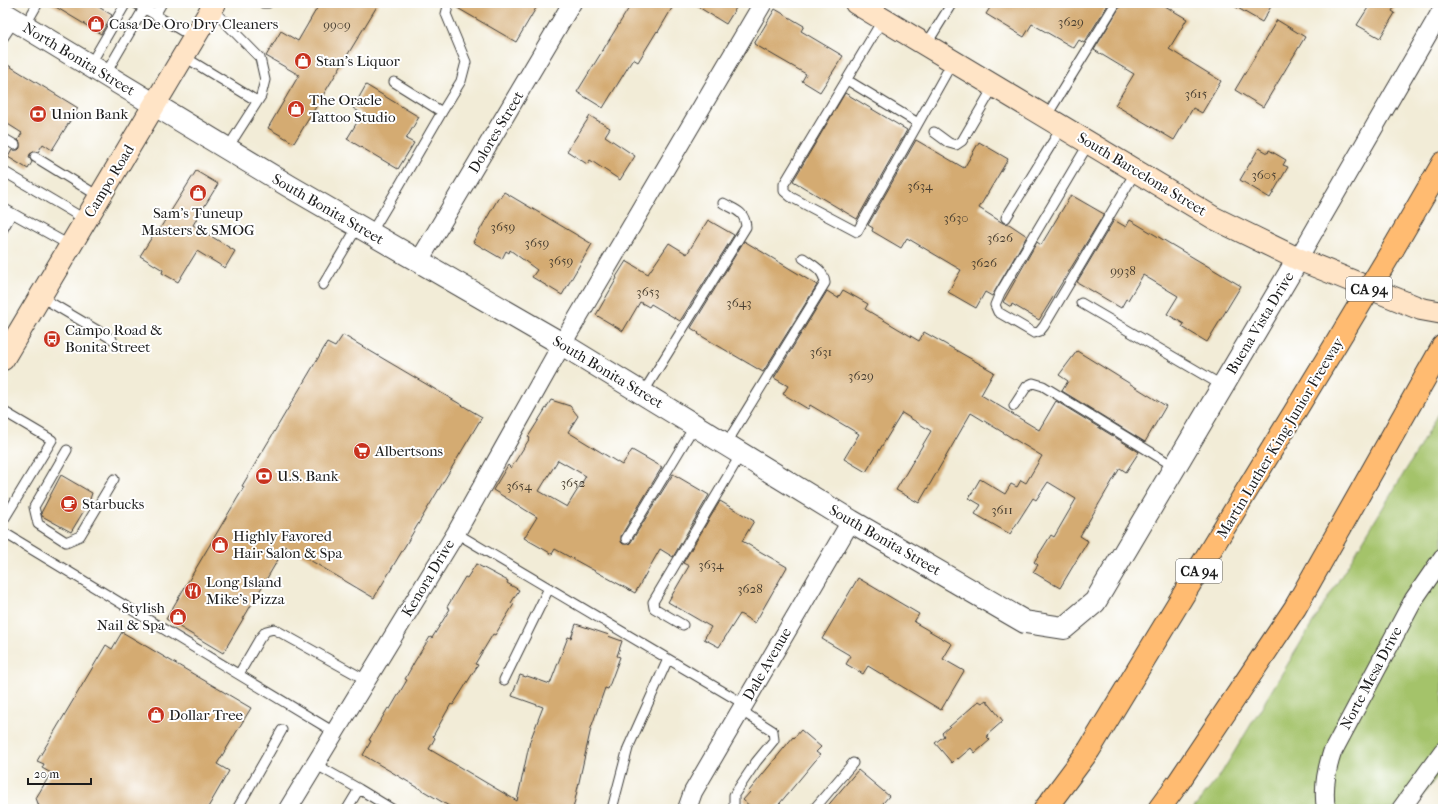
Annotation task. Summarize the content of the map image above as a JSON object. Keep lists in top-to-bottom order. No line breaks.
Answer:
{"streets":{"highway":["CA 94","Martin Luther King Junior Freeway"],"main road":["South Barcelona Street","Campo Road"],"street":["North Bonita Street","Dolores Street","South Bonita Street","Buena Vista Drive","Kenora Drive","Dale Avenue","Norte Mesa Drive"]},"crossings":[["North Bonita Street","Campo Road"],["North Bonita Street","South Bonita Street"],["Dolores Street","South Bonita Street"],["South Barcelona Street","Buena Vista Drive"],["Campo Road","South Bonita Street"],["South Bonita Street","Buena Vista Drive"],["South Bonita Street","Kenora Drive"],["South Bonita Street","Dale Avenue"]],"places":{"shop":["Casa De Oro Dry Cleaners","Stan's Liquor","The Oracle Tattoo Studio","Sam's Tuneup Masters & SMOG","Highly Favored Hair Salon & Spa","Stylish Nail & Spa","Dollar Tree"],"bank":["Union Bank","U.S. Bank"],"bus stop":["Campo Road & Bonita Street"],"supermarket":["Albertsons"],"cafe":["Starbucks"],"restaurant":["Long Island Mike's Pizza"]},"house_numbers":["3629","9909","3615","3605","3634","3630","3659","3626","3659","3659","3626","9938","3653","3643","3631","3629","3652","3654","3611","3634","3628"],"scale_bar":"20 m"}
